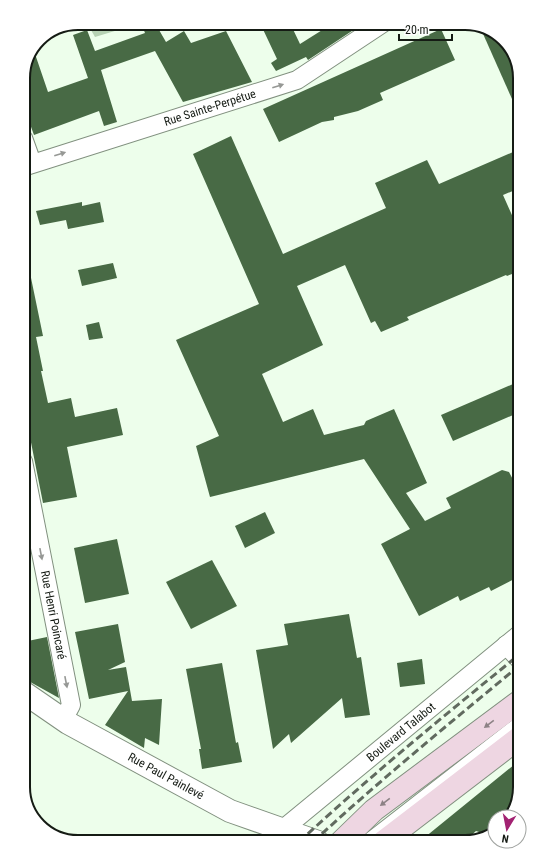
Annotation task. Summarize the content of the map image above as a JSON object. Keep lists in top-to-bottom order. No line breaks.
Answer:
{"streets":{"street":["Rue Sainte-Perpétue","Rue Henri Poincaré","Boulevard Talabot","Rue Paul Painlevé"]},"crossings":[["Rue Henri Poincaré","Rue Paul Painlevé"],["Boulevard Talabot","Rue Paul Painlevé"]],"one_way":["Rue Sainte-Perpétue","Rue Henri Poincaré"],"scale_bar":"20 m","north":"bottom"}
